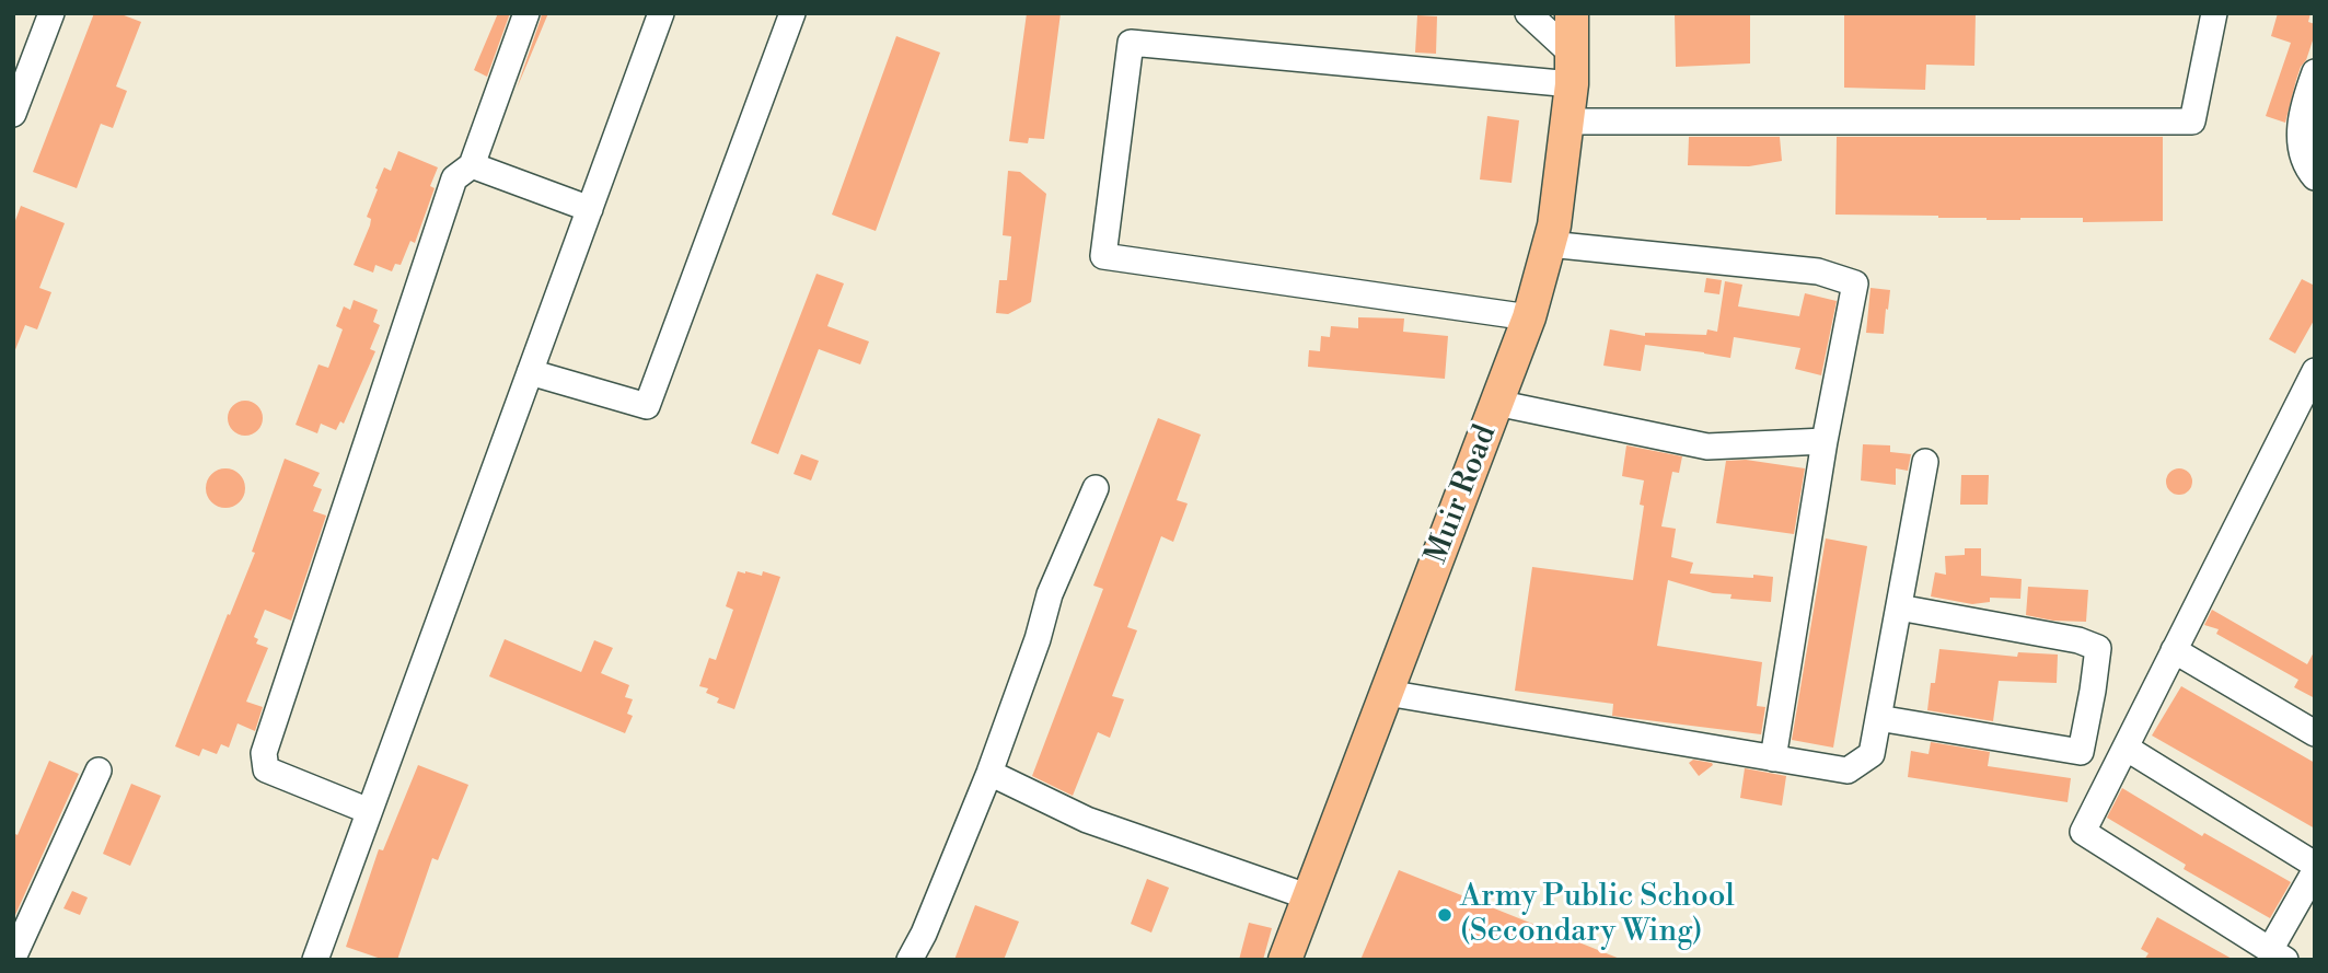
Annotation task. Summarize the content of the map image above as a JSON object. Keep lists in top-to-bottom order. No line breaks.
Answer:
{"streets":{"main road":["Muir Road"]},"places":["Army Public School (Secondary Wing)"]}
